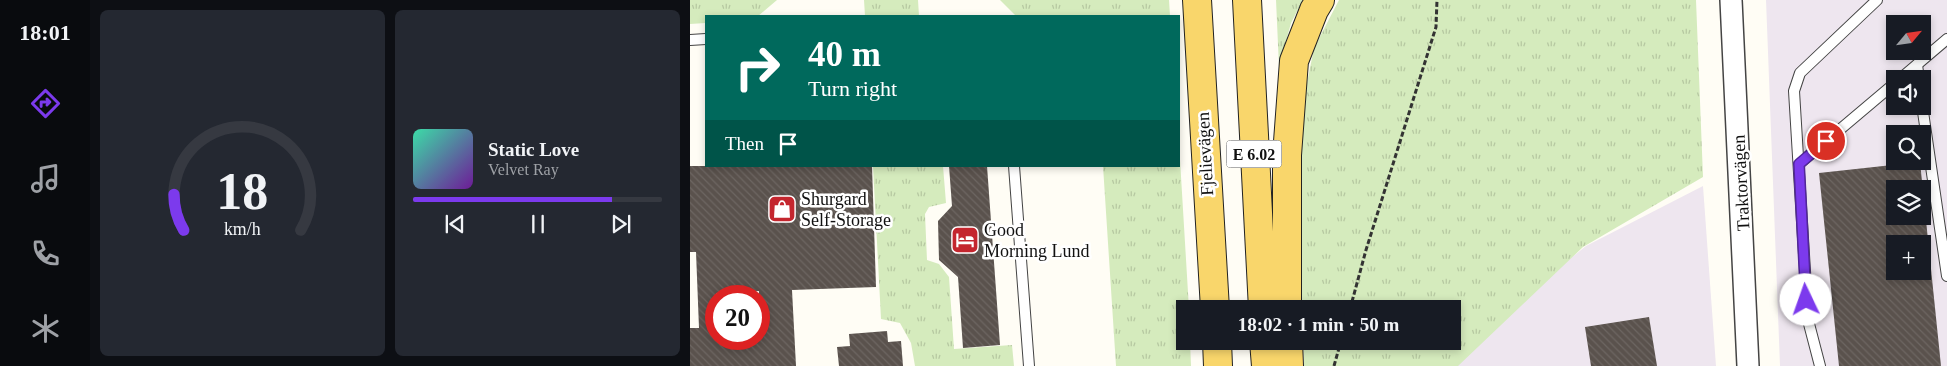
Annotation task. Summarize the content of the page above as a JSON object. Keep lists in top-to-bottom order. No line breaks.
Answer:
{"streets":{"main road":["Fjelievägen","E 6.02"],"street":["Traktorvägen"]},"places":{"shop":["Shurgard Self-Storage"],"hotel":["Good Morning Lund"]},"north":"top right","page":{"tabs":"18:01","map_buttons":"+","turn":["40 m","Turn right"],"then":"Then","song":["Static Love","Velvet Ray"],"limit":"20","trip":"18:02 · 1 min · 50 m","gauge":["18","km/h"]}}
